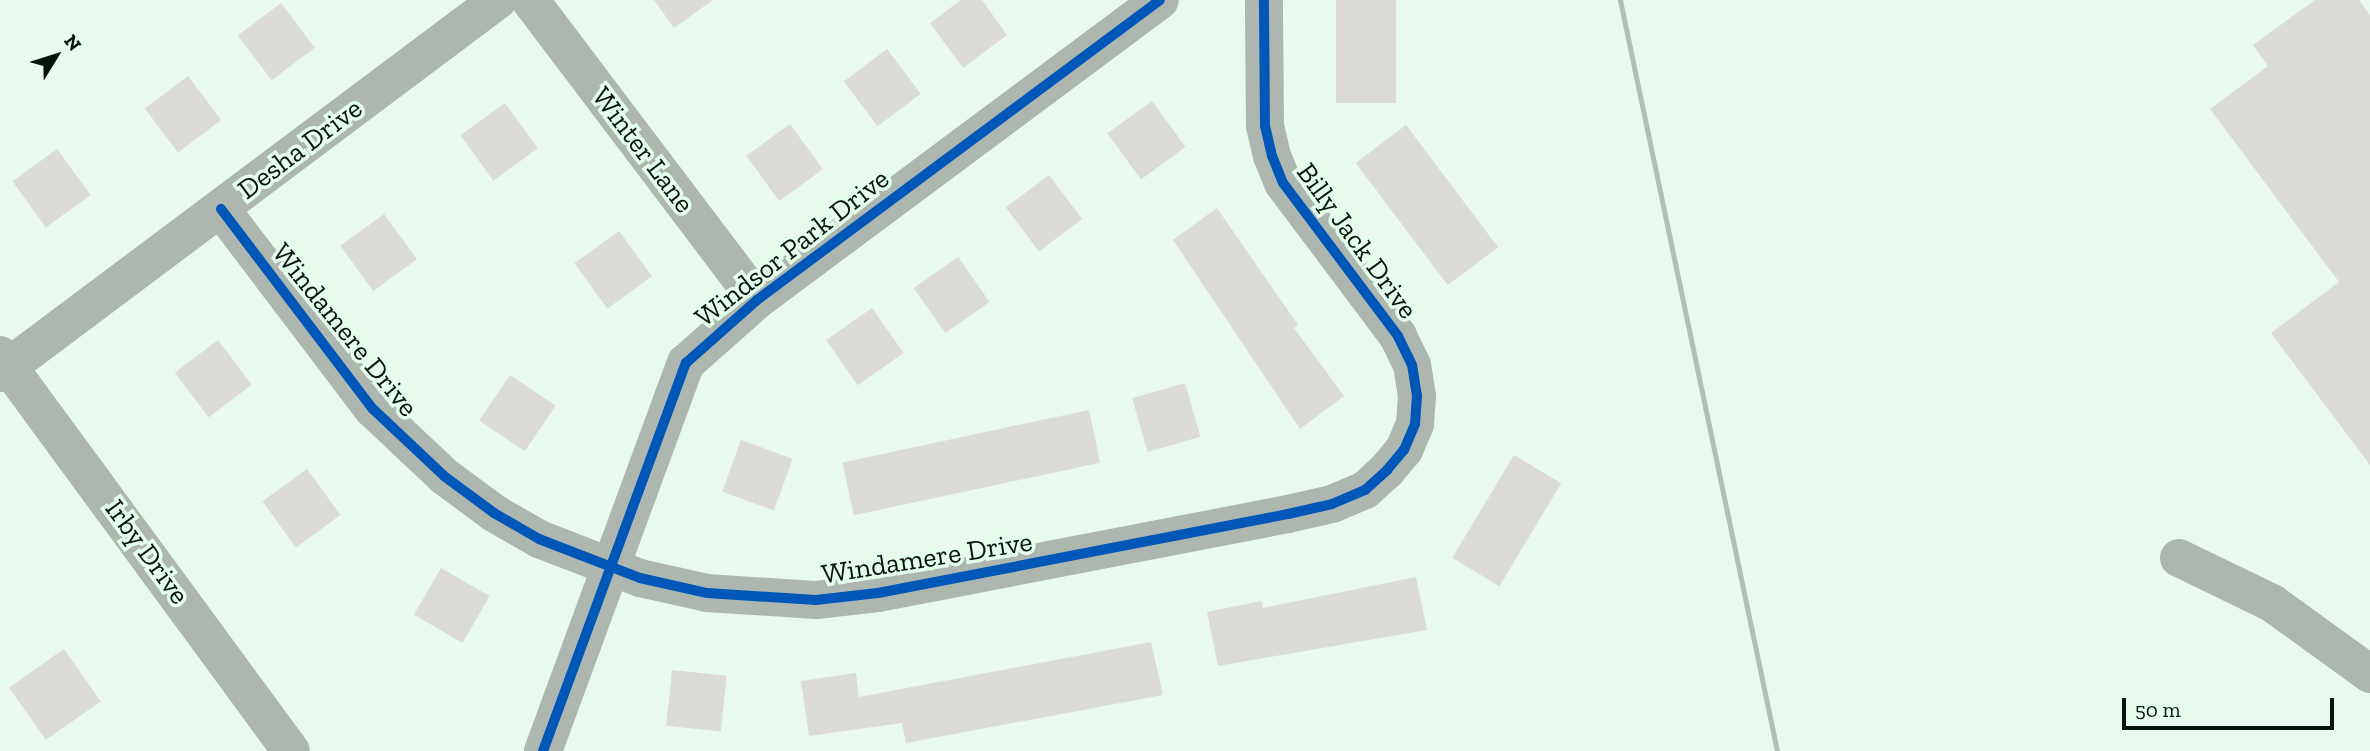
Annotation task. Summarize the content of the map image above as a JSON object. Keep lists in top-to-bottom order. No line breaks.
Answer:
{"streets":{"street":["Desha Drive","Winter Lane","Billy Jack Drive","Windsor Park Drive","Windamere Drive","Irby Drive"]},"crossings":[["Desha Drive","Windamere Drive"],["Desha Drive","Irby Drive"],["Winter Lane","Windsor Park Drive"],["Billy Jack Drive","Windamere Drive"],["Windsor Park Drive","Windamere Drive"]],"scale_bar":"50 m","north":"top right"}
